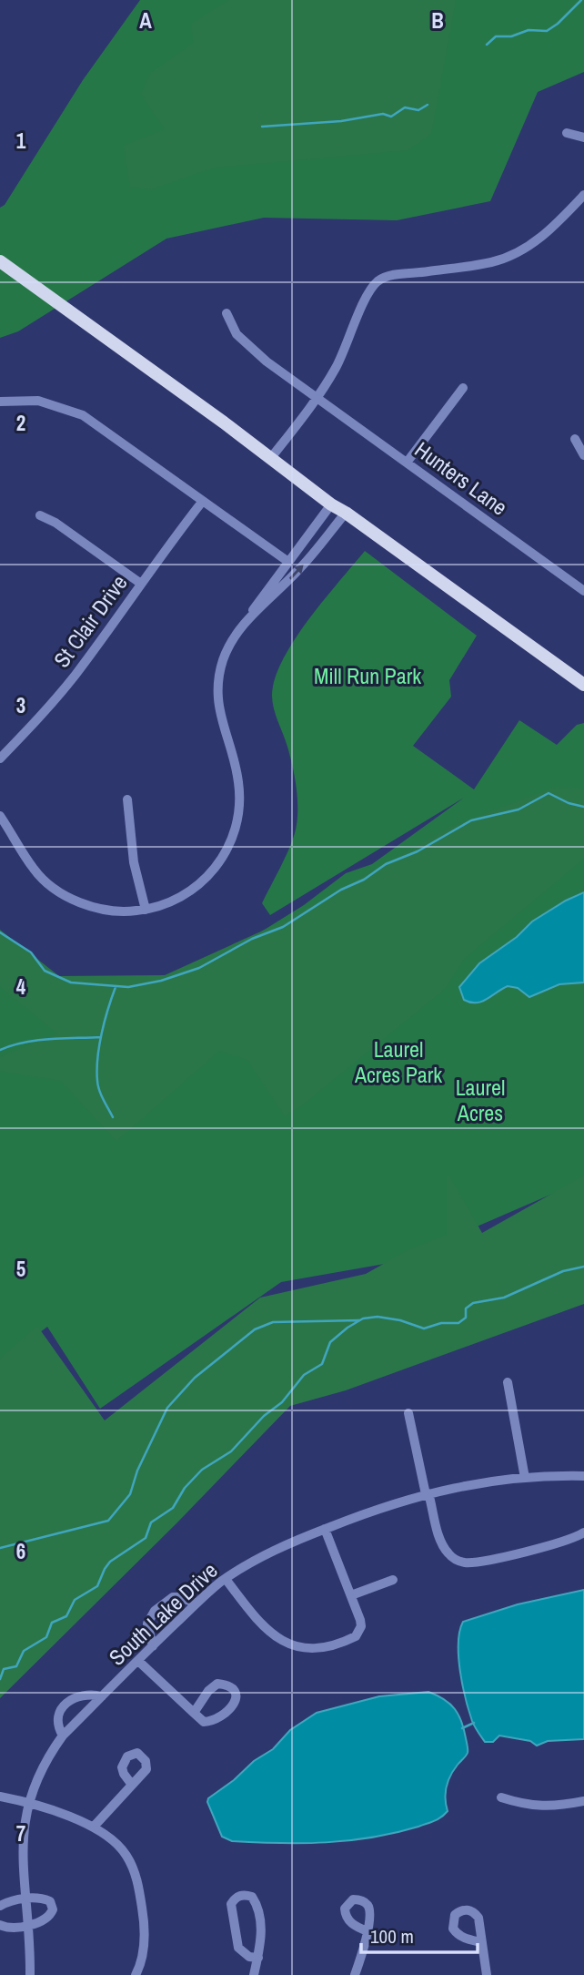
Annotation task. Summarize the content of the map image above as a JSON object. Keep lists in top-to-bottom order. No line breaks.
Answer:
{"streets":{"street":["Hunters Lane","St Clair Drive","South Lake Drive"]},"parks":["Mill Run Park","Laurel Acres Park","Laurel Acres"],"scale_bar":"100 m","grid":{"columns":["A","B"],"rows":["1","2","3","4","5","6","7"]}}
